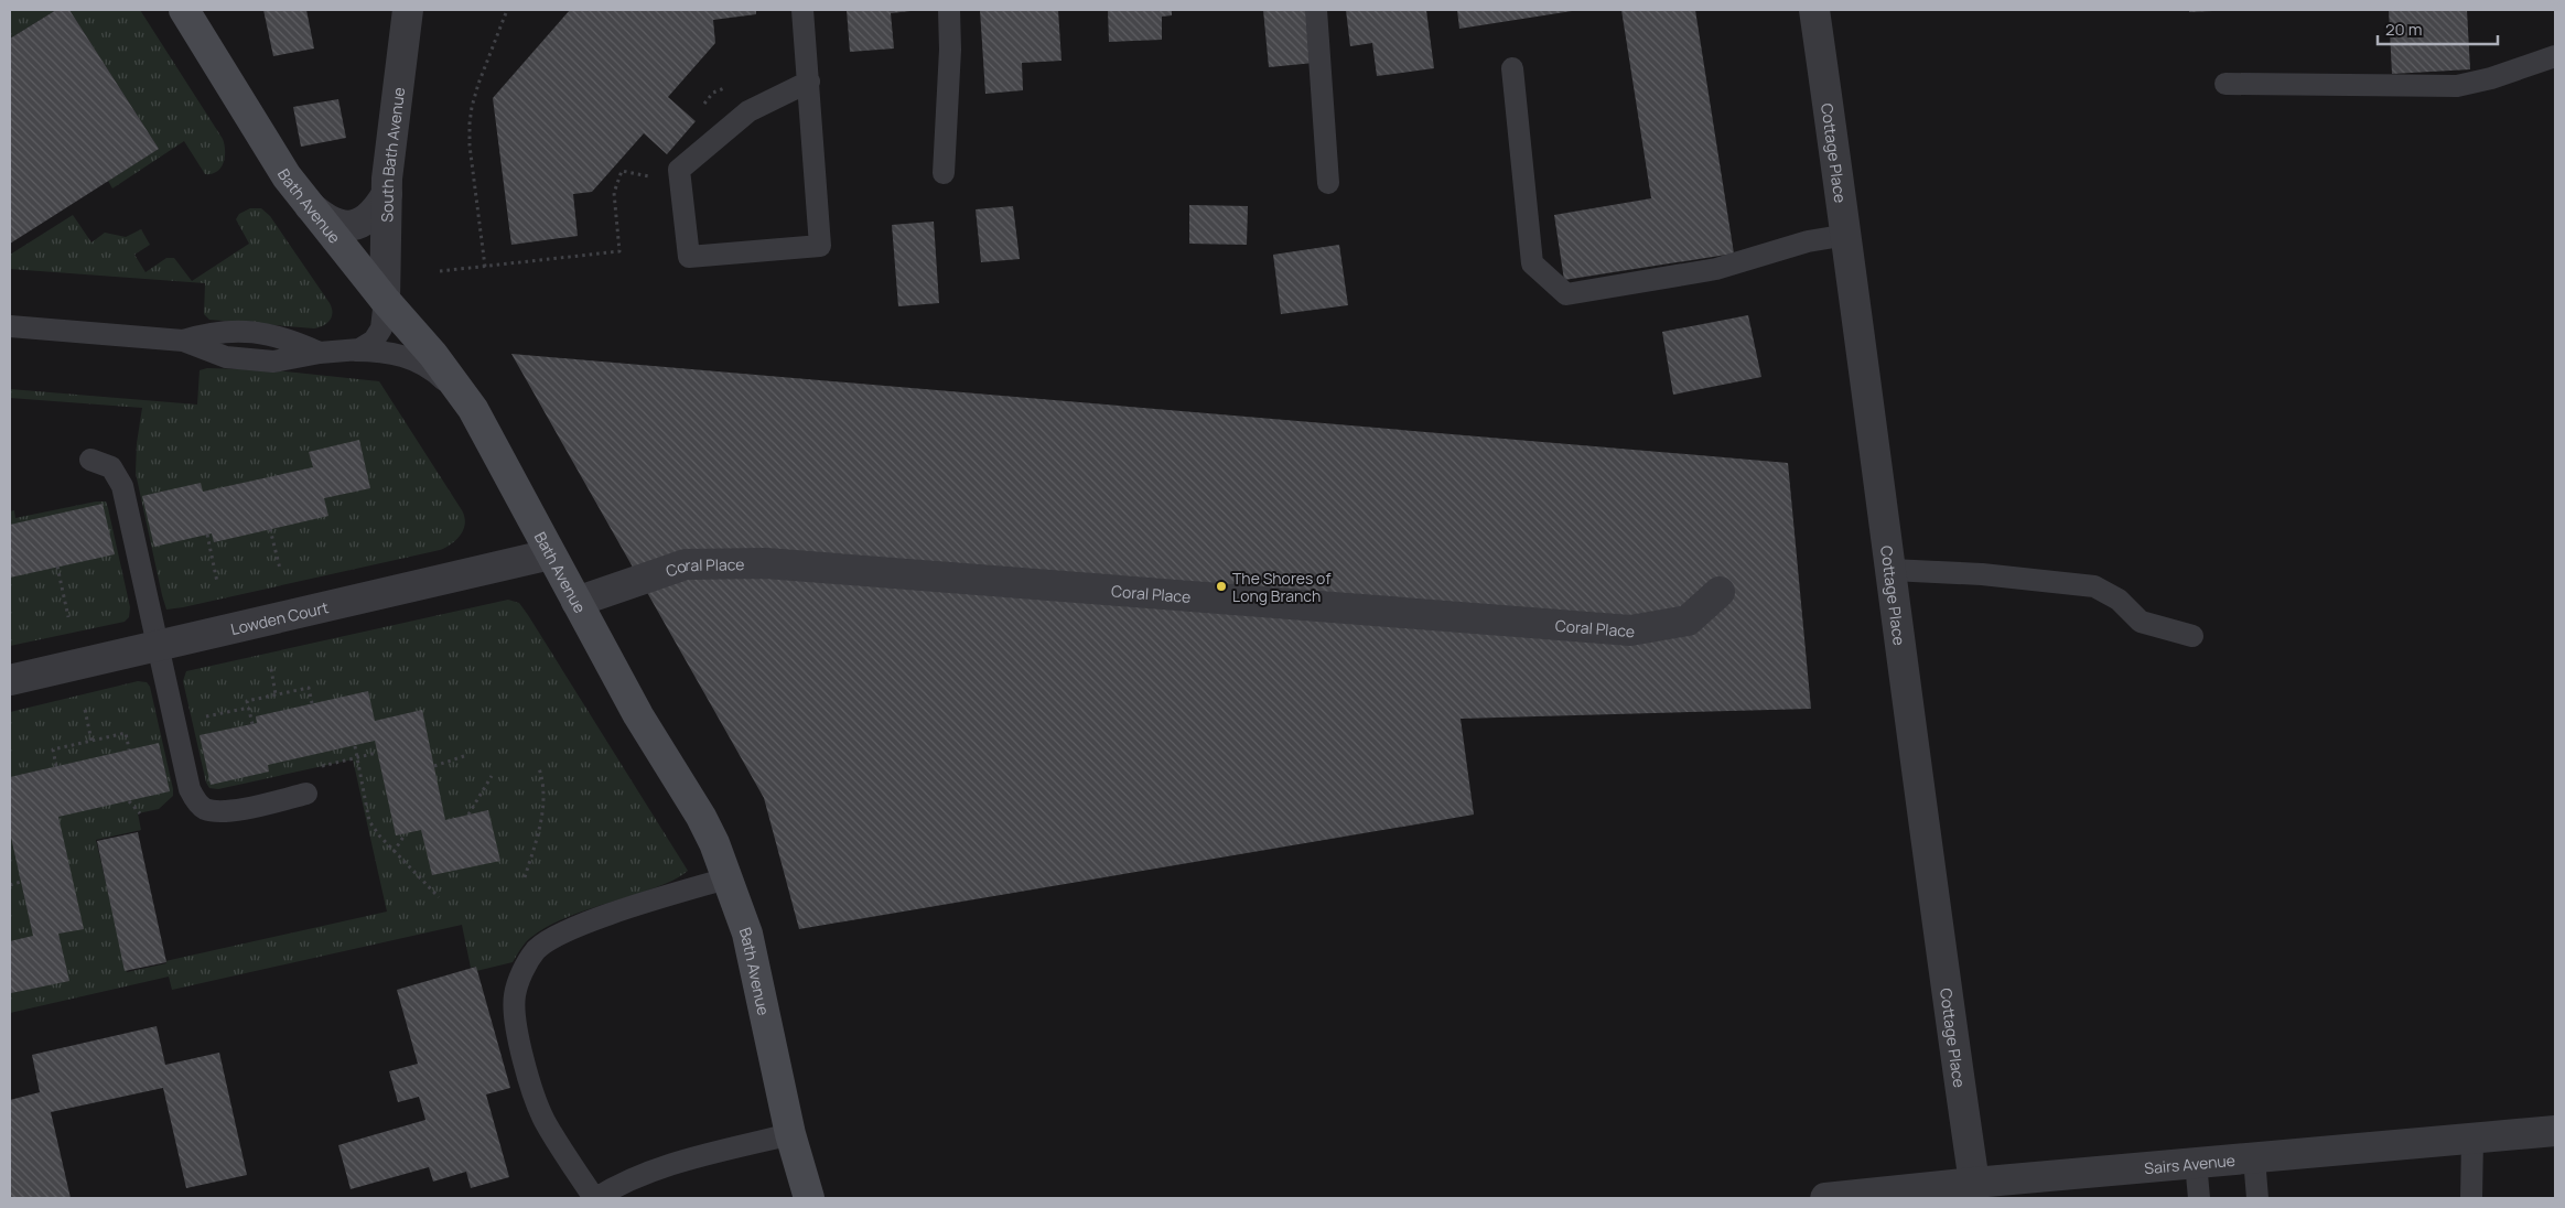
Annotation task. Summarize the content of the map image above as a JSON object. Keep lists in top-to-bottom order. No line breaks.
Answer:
{"streets":{"street":["Cottage Place","South Bath Avenue","Bath Avenue","Coral Place","Lowden Court","Sairs Avenue"]},"crossings":[["Cottage Place","Sairs Avenue"],["South Bath Avenue","Bath Avenue"],["Bath Avenue","Coral Place"],["Bath Avenue","Lowden Court"]],"places":["The Shores of Long Branch"],"scale_bar":"20 m"}
